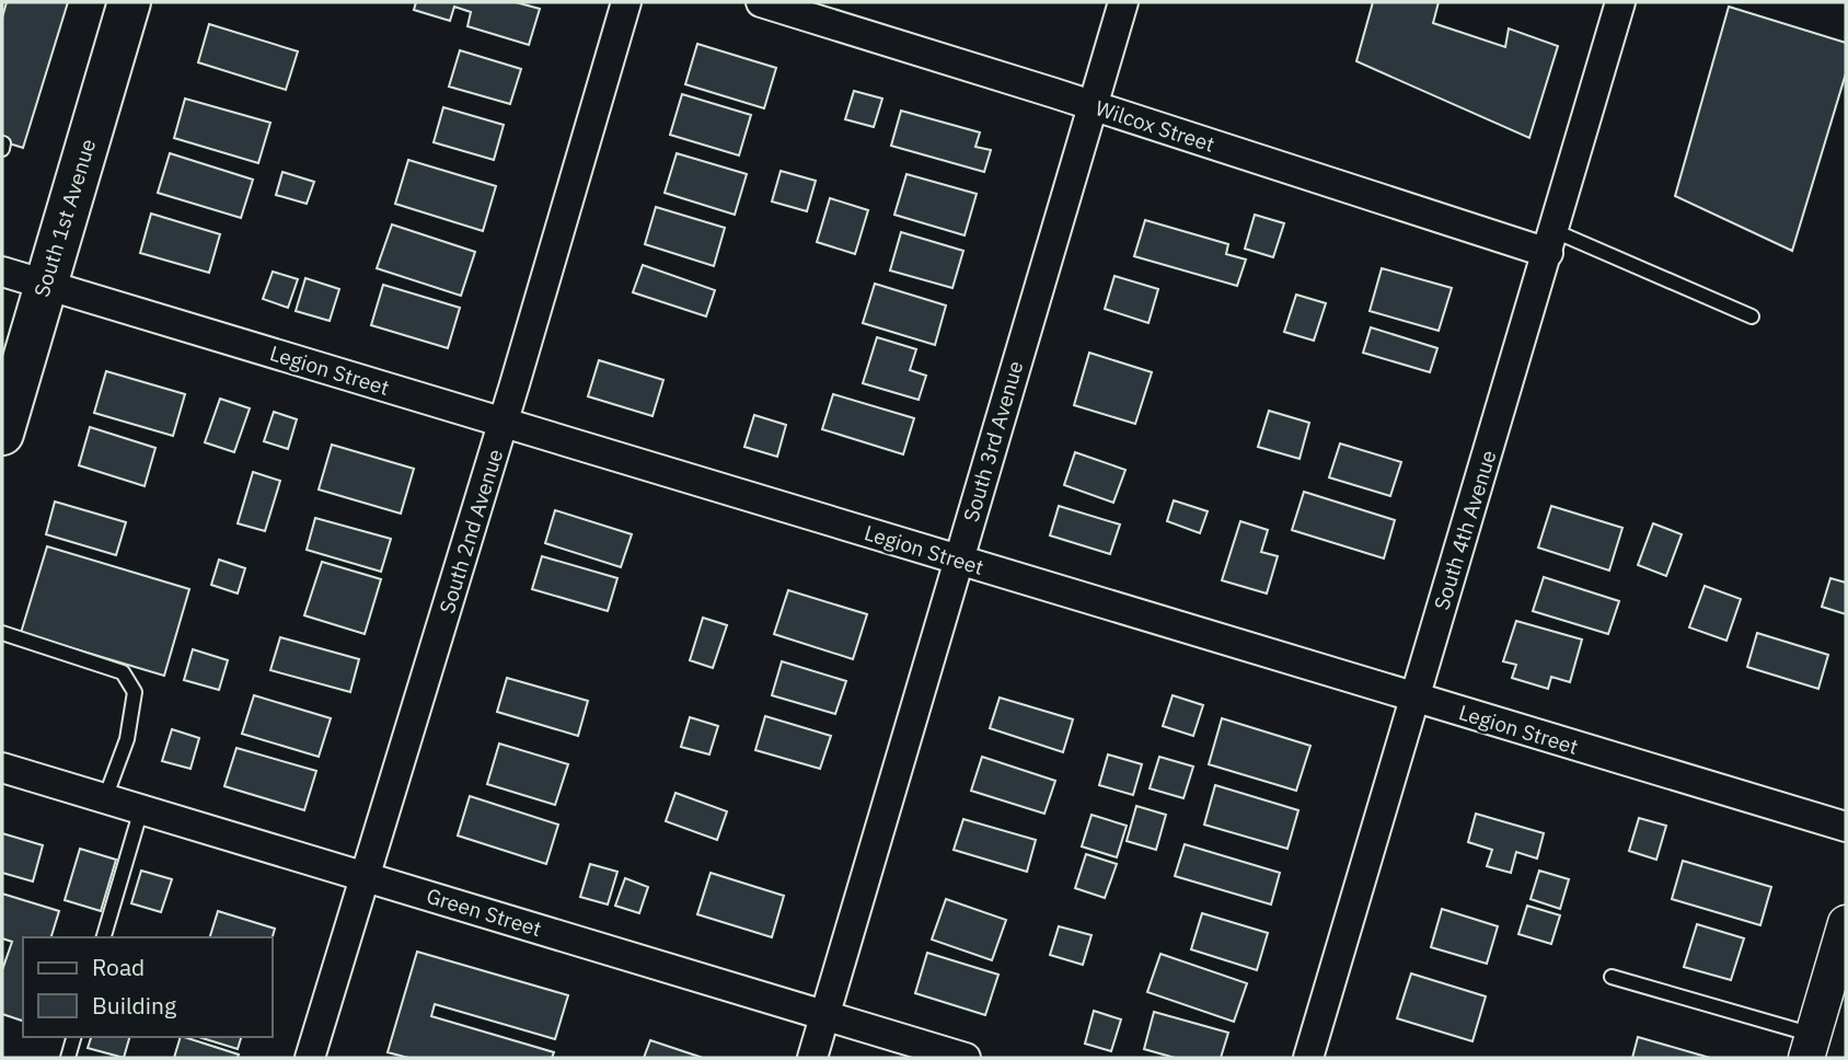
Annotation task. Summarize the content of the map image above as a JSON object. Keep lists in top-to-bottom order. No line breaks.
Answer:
{"streets":{"main road":["South 1st Avenue"],"street":["Wilcox Street","Legion Street","South 3rd Avenue","South 4th Avenue","South 2nd Avenue","Green Street"]},"crossings":[["Wilcox Street","South 3rd Avenue"],["Wilcox Street","South 4th Avenue"],["South 1st Avenue","Legion Street"],["Legion Street","South 3rd Avenue"],["Legion Street","South 4th Avenue"],["Legion Street","South 2nd Avenue"],["South 3rd Avenue","Green Street"],["South 2nd Avenue","Green Street"]],"legend":["Road","Building"]}
